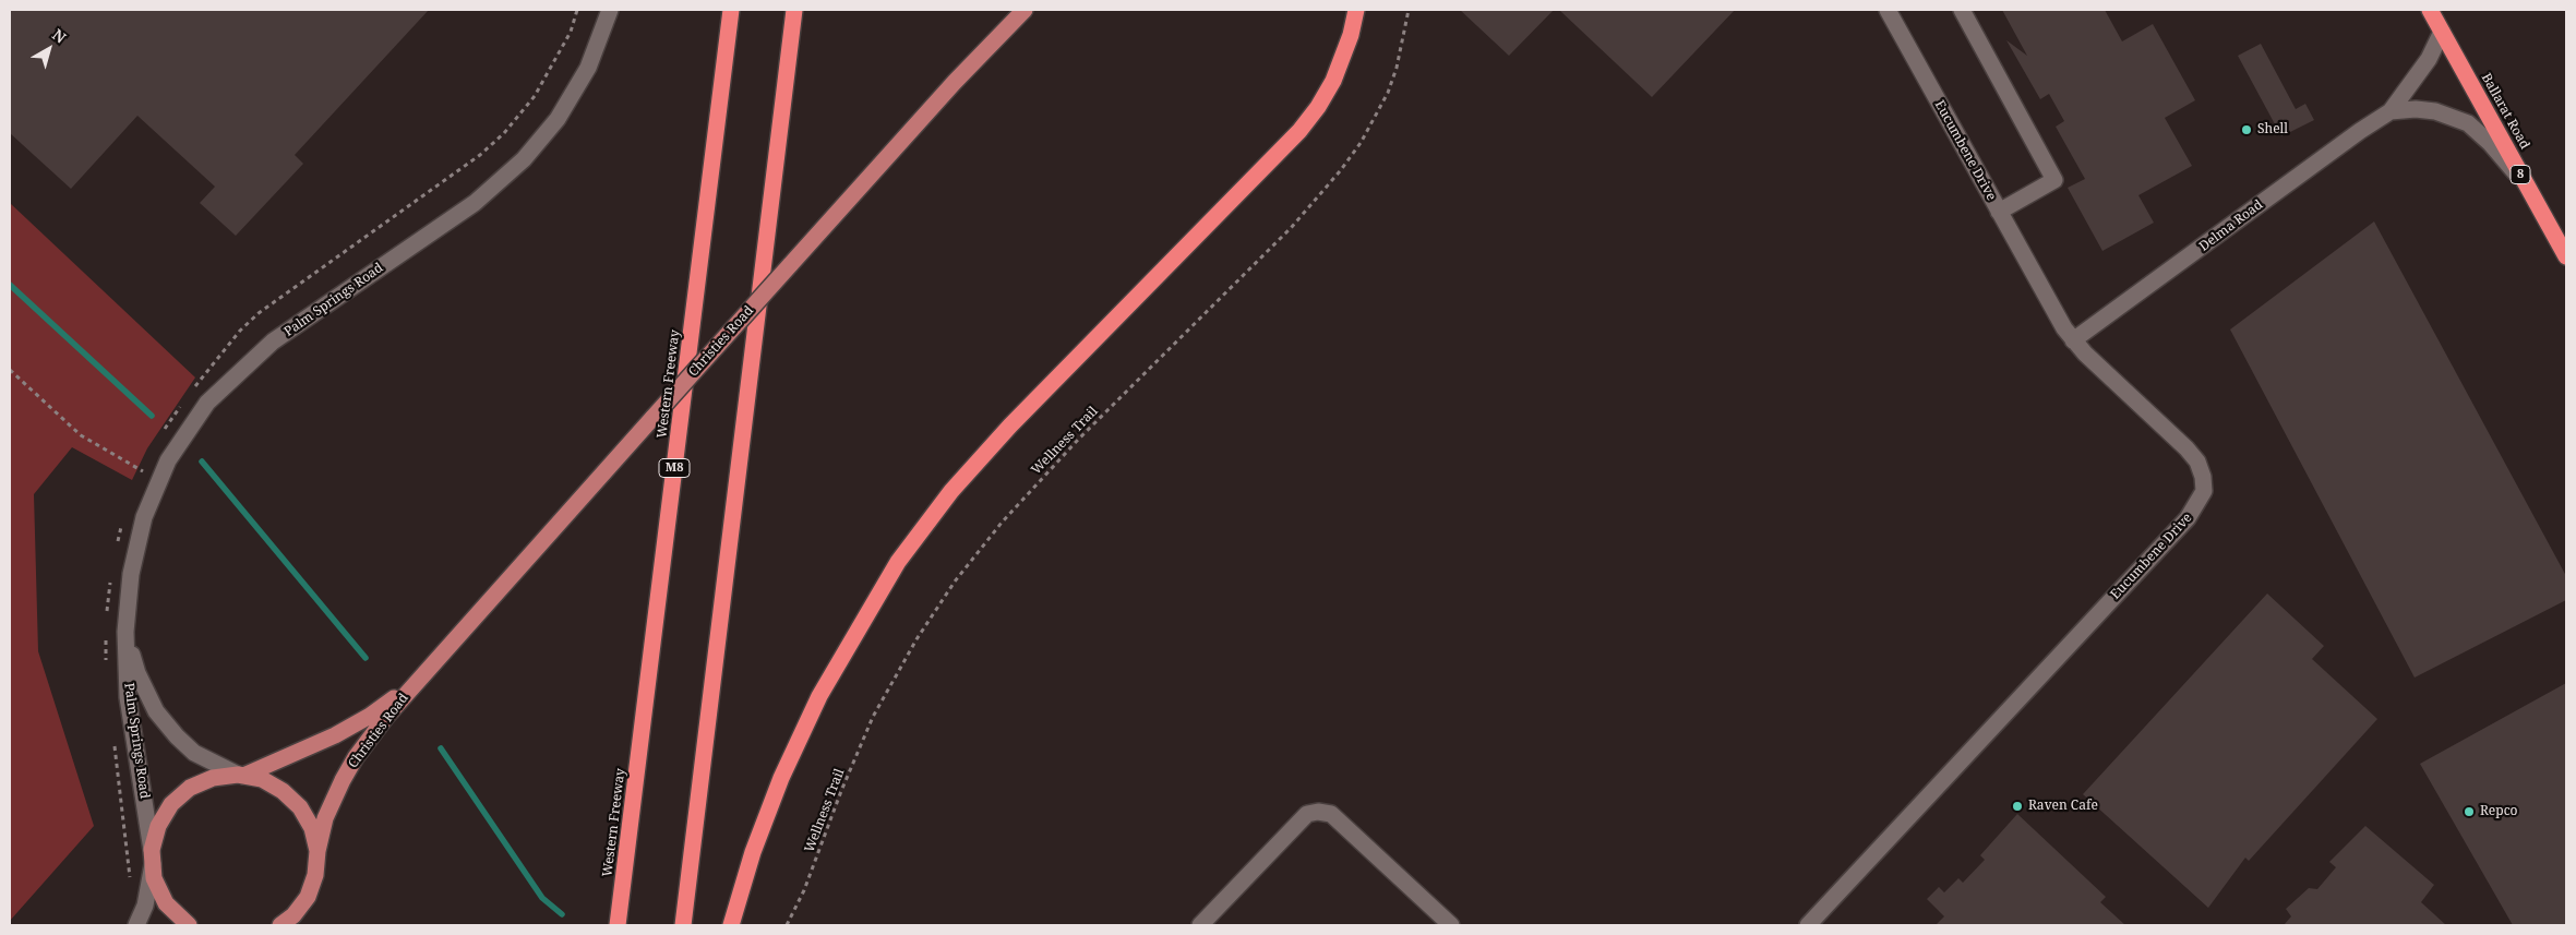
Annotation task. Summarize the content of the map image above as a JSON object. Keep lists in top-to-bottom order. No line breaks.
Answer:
{"streets":{"highway":["Ballarat Road","8","Western Freeway","M8"],"main road":["Christies Road"],"street":["Eucumbene Drive","Delma Road","Palm Springs Road"],"path":["Wellness Trail"]},"crossings":[["Ballarat Road","Delma Road"],["Eucumbene Drive","Delma Road"],["Palm Springs Road","Christies Road"]],"places":["Shell","Raven Cafe","Repco"],"north":"top right"}
